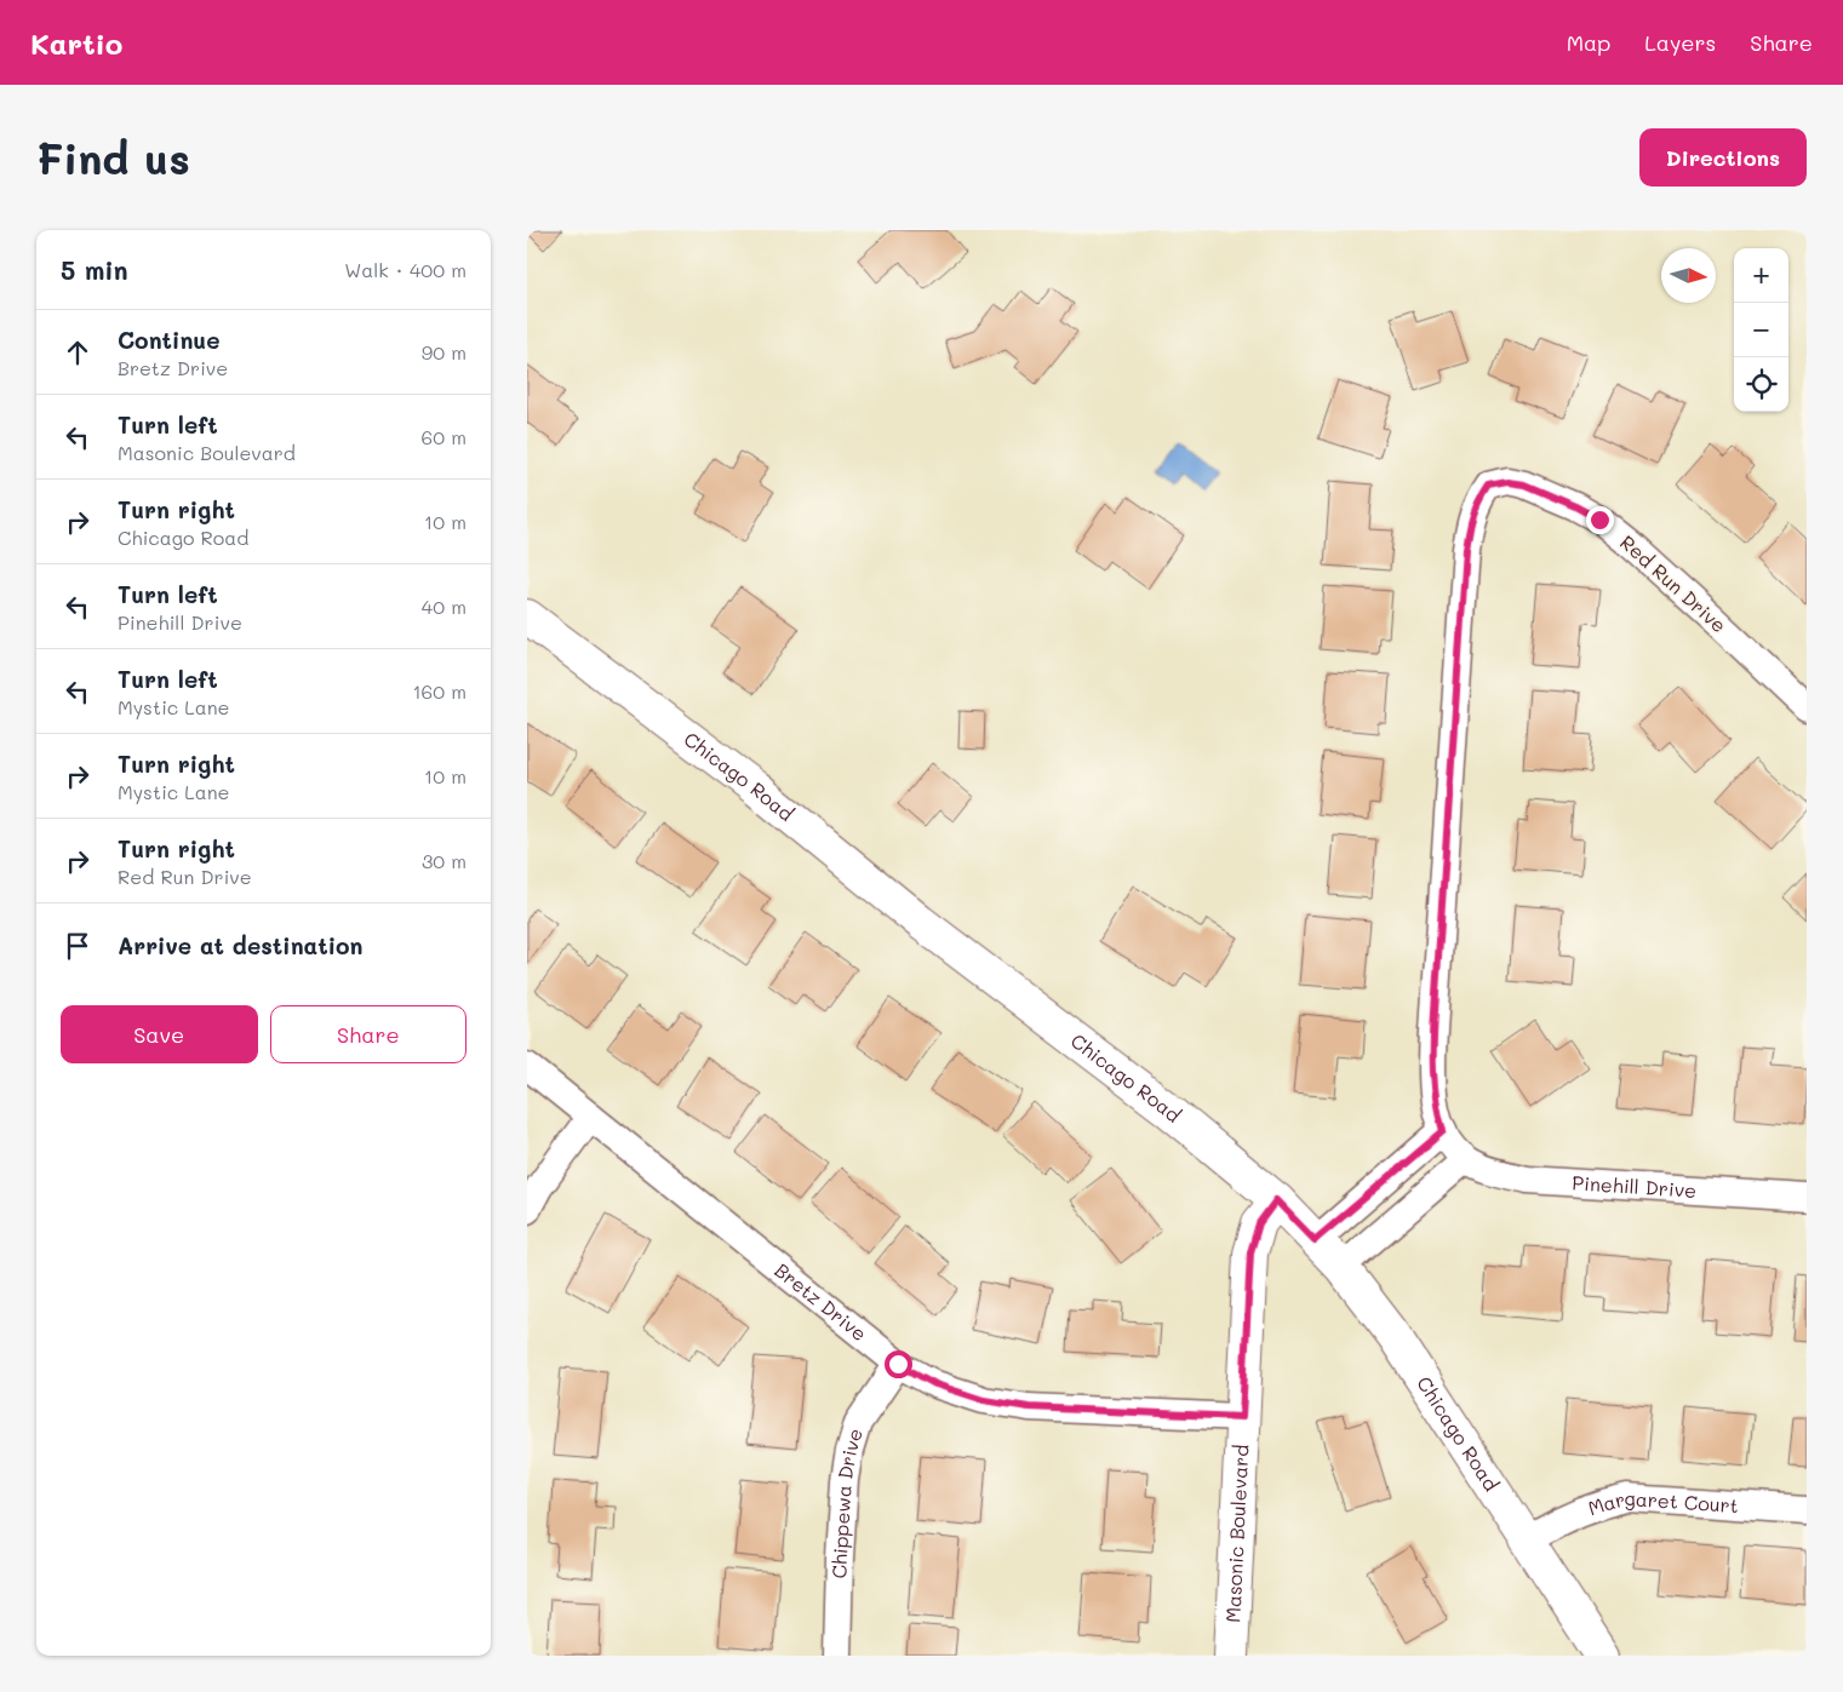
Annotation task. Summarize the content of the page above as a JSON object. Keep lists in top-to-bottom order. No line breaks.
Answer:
{"streets":{"street":["Red Run Drive","Chicago Road","Pinehill Drive","Bretz Drive","Chippewa Drive","Margaret Court","Masonic Boulevard"]},"crossings":[["Red Run Drive","Pinehill Drive"],["Chicago Road","Margaret Court"],["Chicago Road","Masonic Boulevard"],["Bretz Drive","Chippewa Drive"],["Bretz Drive","Masonic Boulevard"]],"north":"right","page":{"header":"Kartio","nav":["Map","Layers","Share"],"buttons":["Directions",["Save","Share"]],"title":"Find us","heading":["5 min","Walk · 400 m"],"map_buttons":["+","−"],"list":[["Continue","Bretz Drive","90 m"],["Turn left","Masonic Boulevard","60 m"],["Turn right","Chicago Road","10 m"],["Turn left","Pinehill Drive","40 m"],["Turn left","Mystic Lane","160 m"],["Turn right","Mystic Lane","10 m"],["Turn right","Red Run Drive","30 m"],"Arrive at destination"]}}
